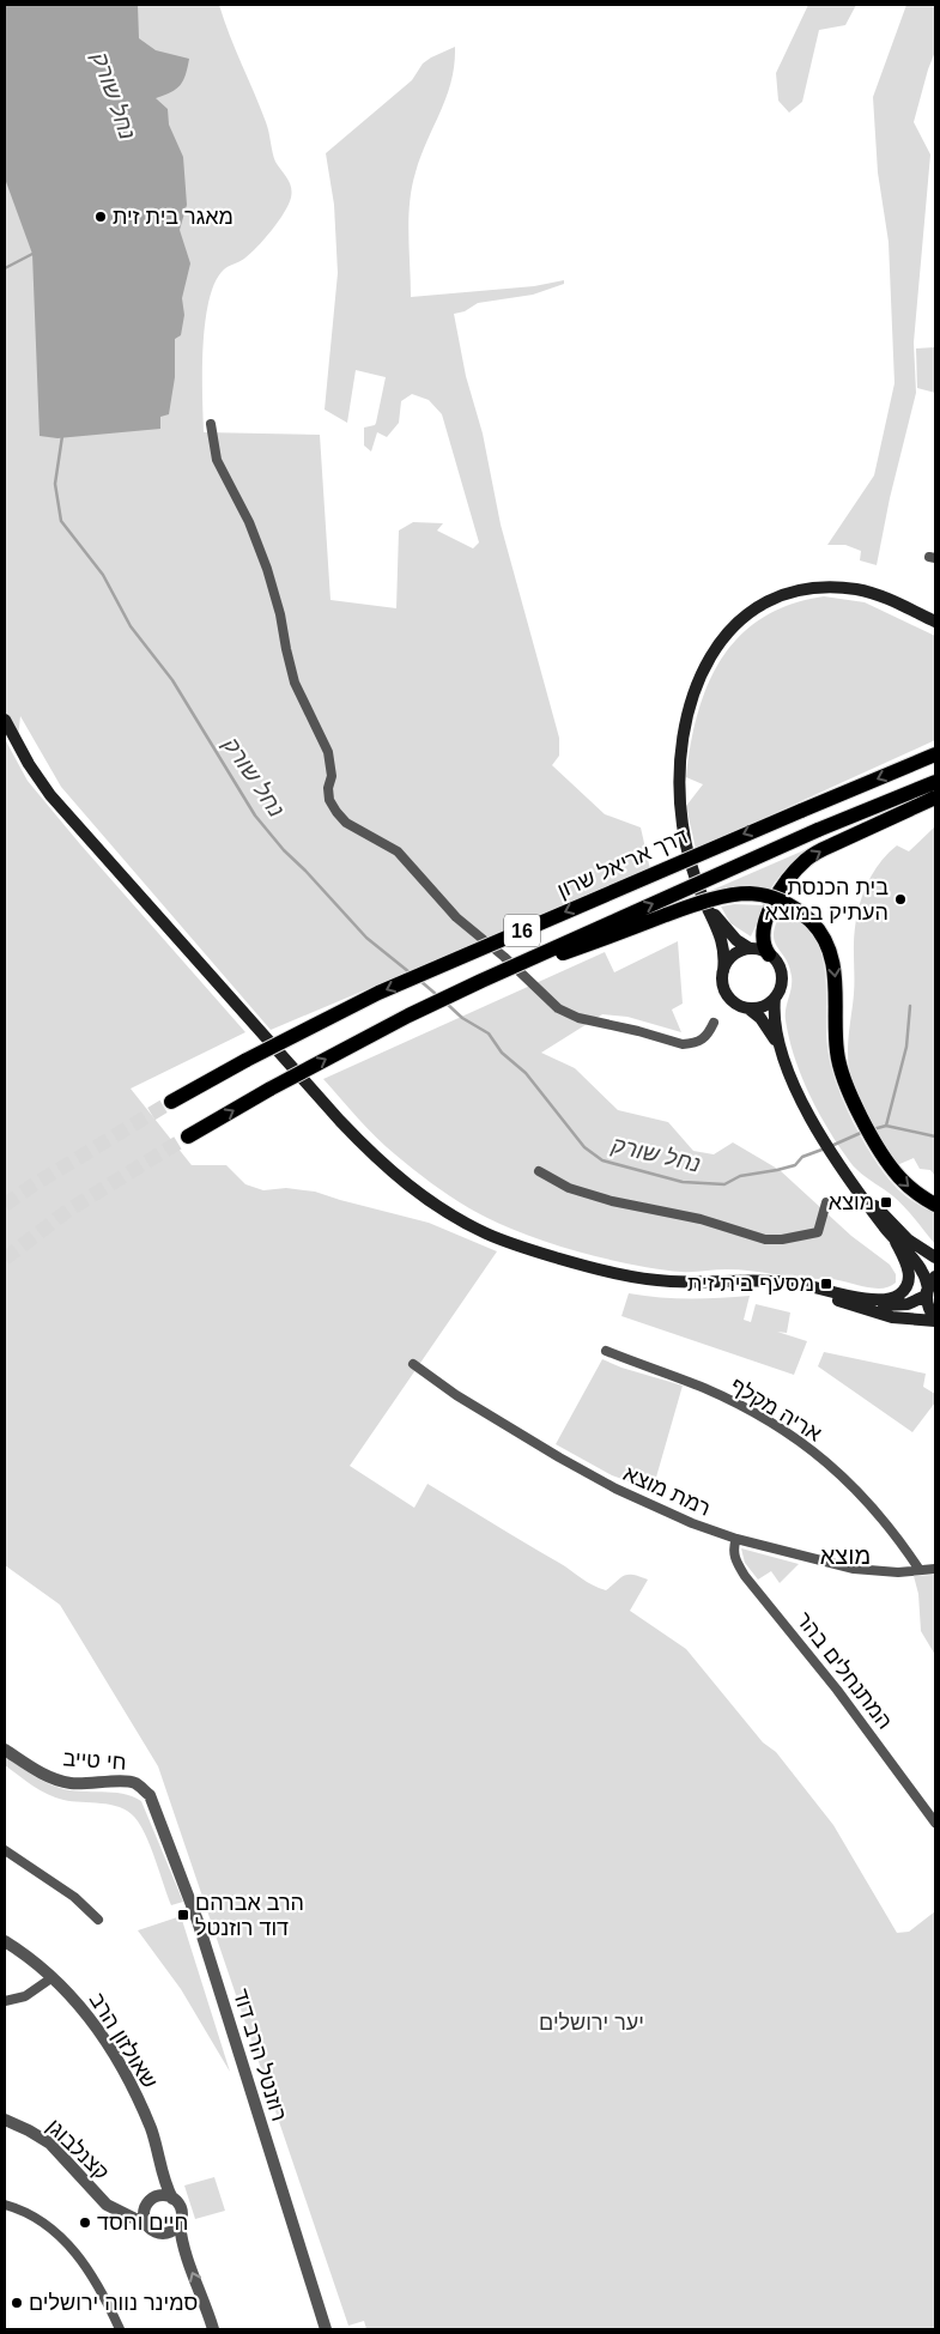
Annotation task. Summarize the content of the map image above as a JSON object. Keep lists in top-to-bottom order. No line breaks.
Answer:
{"streets":{"highway":["דרך אריאל שרון","16"],"street":["אריה מקלף","רמת מוצא","המתנחלים בהר","חי טייב","שאולזון הרב","רוזנטל הרב דוד","קצנלבוגן"]},"crossings":[["אריה מקלף","רמת מוצא"],["רמת מוצא","המתנחלים בהר"],["חי טייב","רוזנטל הרב דוד"],["שאולזון הרב","קצנלבוגן"]],"districts":["מוצא"],"water":["נחל שורק"],"parks":["יער ירושלים"],"places":{"other":["מאגר בית זית","בית הכנסת העתיק במוצא","חיים וחסד","סמינר נווה ירושלים"],"transit":["מוצא","מסעף בית זית","הרב אברהם דוד רוזנטל"]}}
